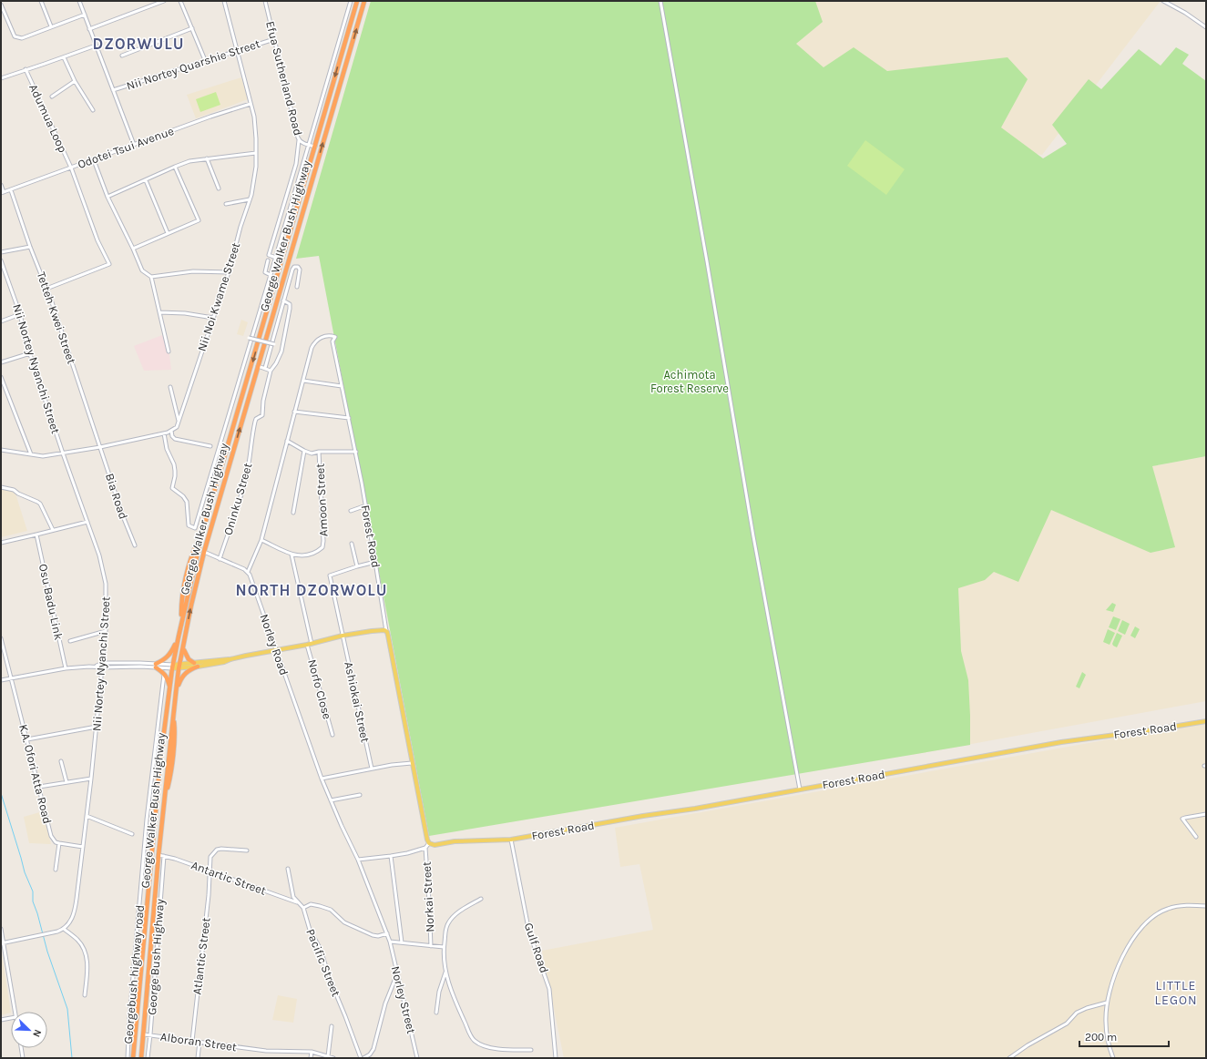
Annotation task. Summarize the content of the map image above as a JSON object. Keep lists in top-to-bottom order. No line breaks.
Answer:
{"streets":{"highway":["George Walker Bush Highway"],"main road":["Forest Road"],"street":["Nii Nortey Quarshie Street","Efua Sutherland Road","Adumua Loop","Odotei Tsui Avenue","Nii Noi Kwame Street","Tetteh Kwei Street","Nii Nortey Nyanchi Street","Bia Road","Oninku Street","Amoon Street","Osu Badu Link","Norley Road","Norfo Close","Ashiokai Street","K.A. Ofori Atta Road","Antartic Street","Norkai Street","Gulf Road","Atlantic Street","George Bush Highway","Pacific Street","Georgebush highway road","Norley Street","Alboran Street"]},"crossings":[["Nii Nortey Quarshie Street","Efua Sutherland Road"],["Nii Nortey Quarshie Street","Nii Noi Kwame Street"],["Efua Sutherland Road","George Walker Bush Highway"],["Adumua Loop","Odotei Tsui Avenue"],["Adumua Loop","Tetteh Kwei Street"],["Odotei Tsui Avenue","Nii Noi Kwame Street"],["Odotei Tsui Avenue","Tetteh Kwei Street"],["George Walker Bush Highway","Antartic Street"],["George Walker Bush Highway","George Bush Highway"],["George Walker Bush Highway","Alboran Street"],["Tetteh Kwei Street","Bia Road"],["Forest Road","Gulf Road"],["Norley Road","Norley Street"],["Antartic Street","Atlantic Street"],["Antartic Street","George Bush Highway"],["Antartic Street","Pacific Street"],["Atlantic Street","Alboran Street"],["George Bush Highway","Alboran Street"]],"districts":["DZORWULU","NORTH DZORWOLU","LITTLE LEGON"],"parks":["Achimota Forest Reserve"],"scale_bar":"200 m","north":"bottom right"}
